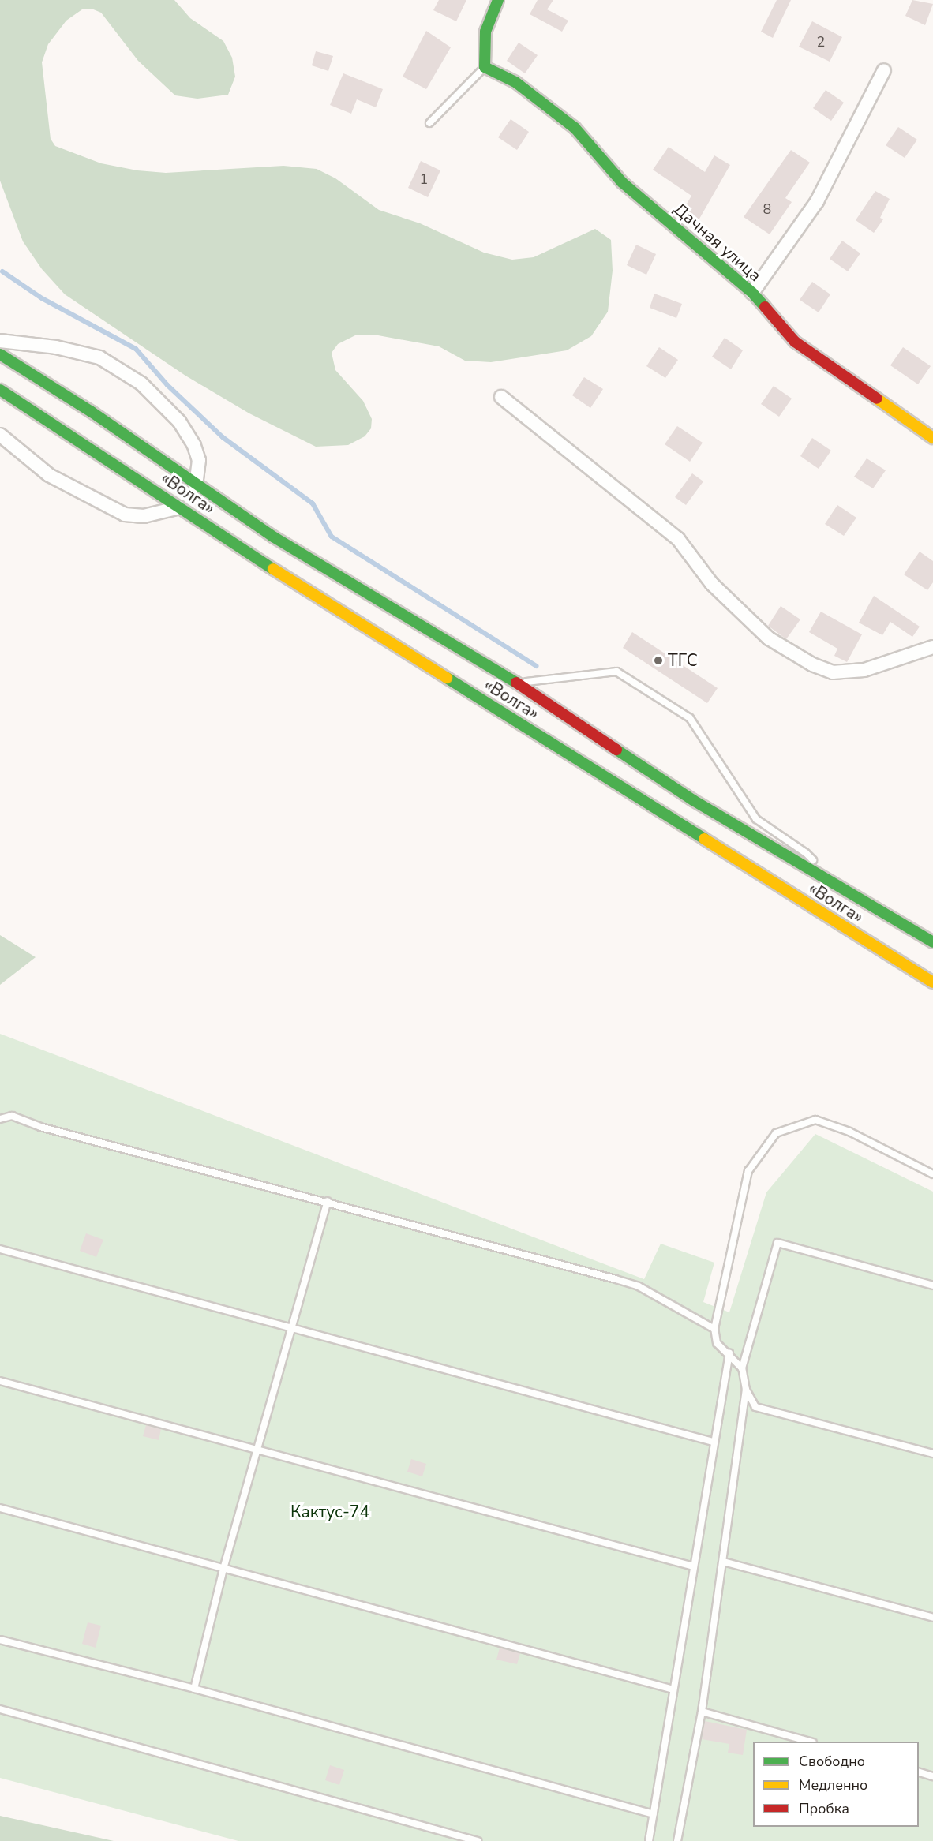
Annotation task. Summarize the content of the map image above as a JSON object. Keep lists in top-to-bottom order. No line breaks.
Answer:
{"streets":{"main road":["Дачная улица","«Волга»"]},"parks":["Кактус-74"],"places":["ТГС"],"house_numbers":["2","1","8"],"legend":["Свободно","Медленно","Пробка"]}
